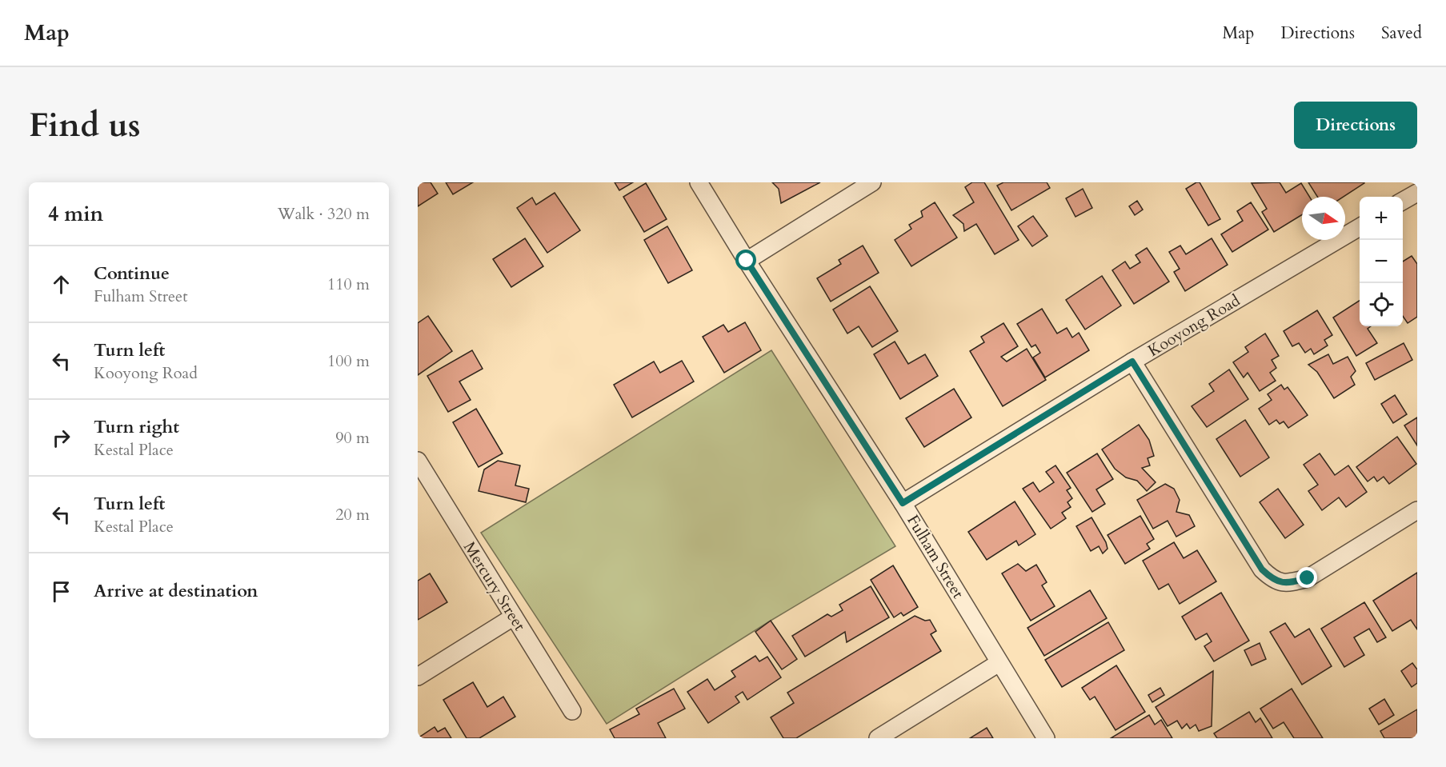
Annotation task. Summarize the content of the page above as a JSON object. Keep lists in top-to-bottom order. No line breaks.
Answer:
{"streets":{"street":["Kooyong Road","Fulham Street","Mercury Street"]},"crossings":[["Kooyong Road","Fulham Street"]],"north":"right","page":{"header":"Map","nav":["Map","Directions","Saved"],"buttons":"Directions","title":"Find us","heading":["4 min","Walk · 320 m"],"map_buttons":["+","−"],"list":[["Continue","Fulham Street","110 m"],["Turn left","Kooyong Road","100 m"],["Turn right","Kestal Place","90 m"],["Turn left","Kestal Place","20 m"],"Arrive at destination"]}}
